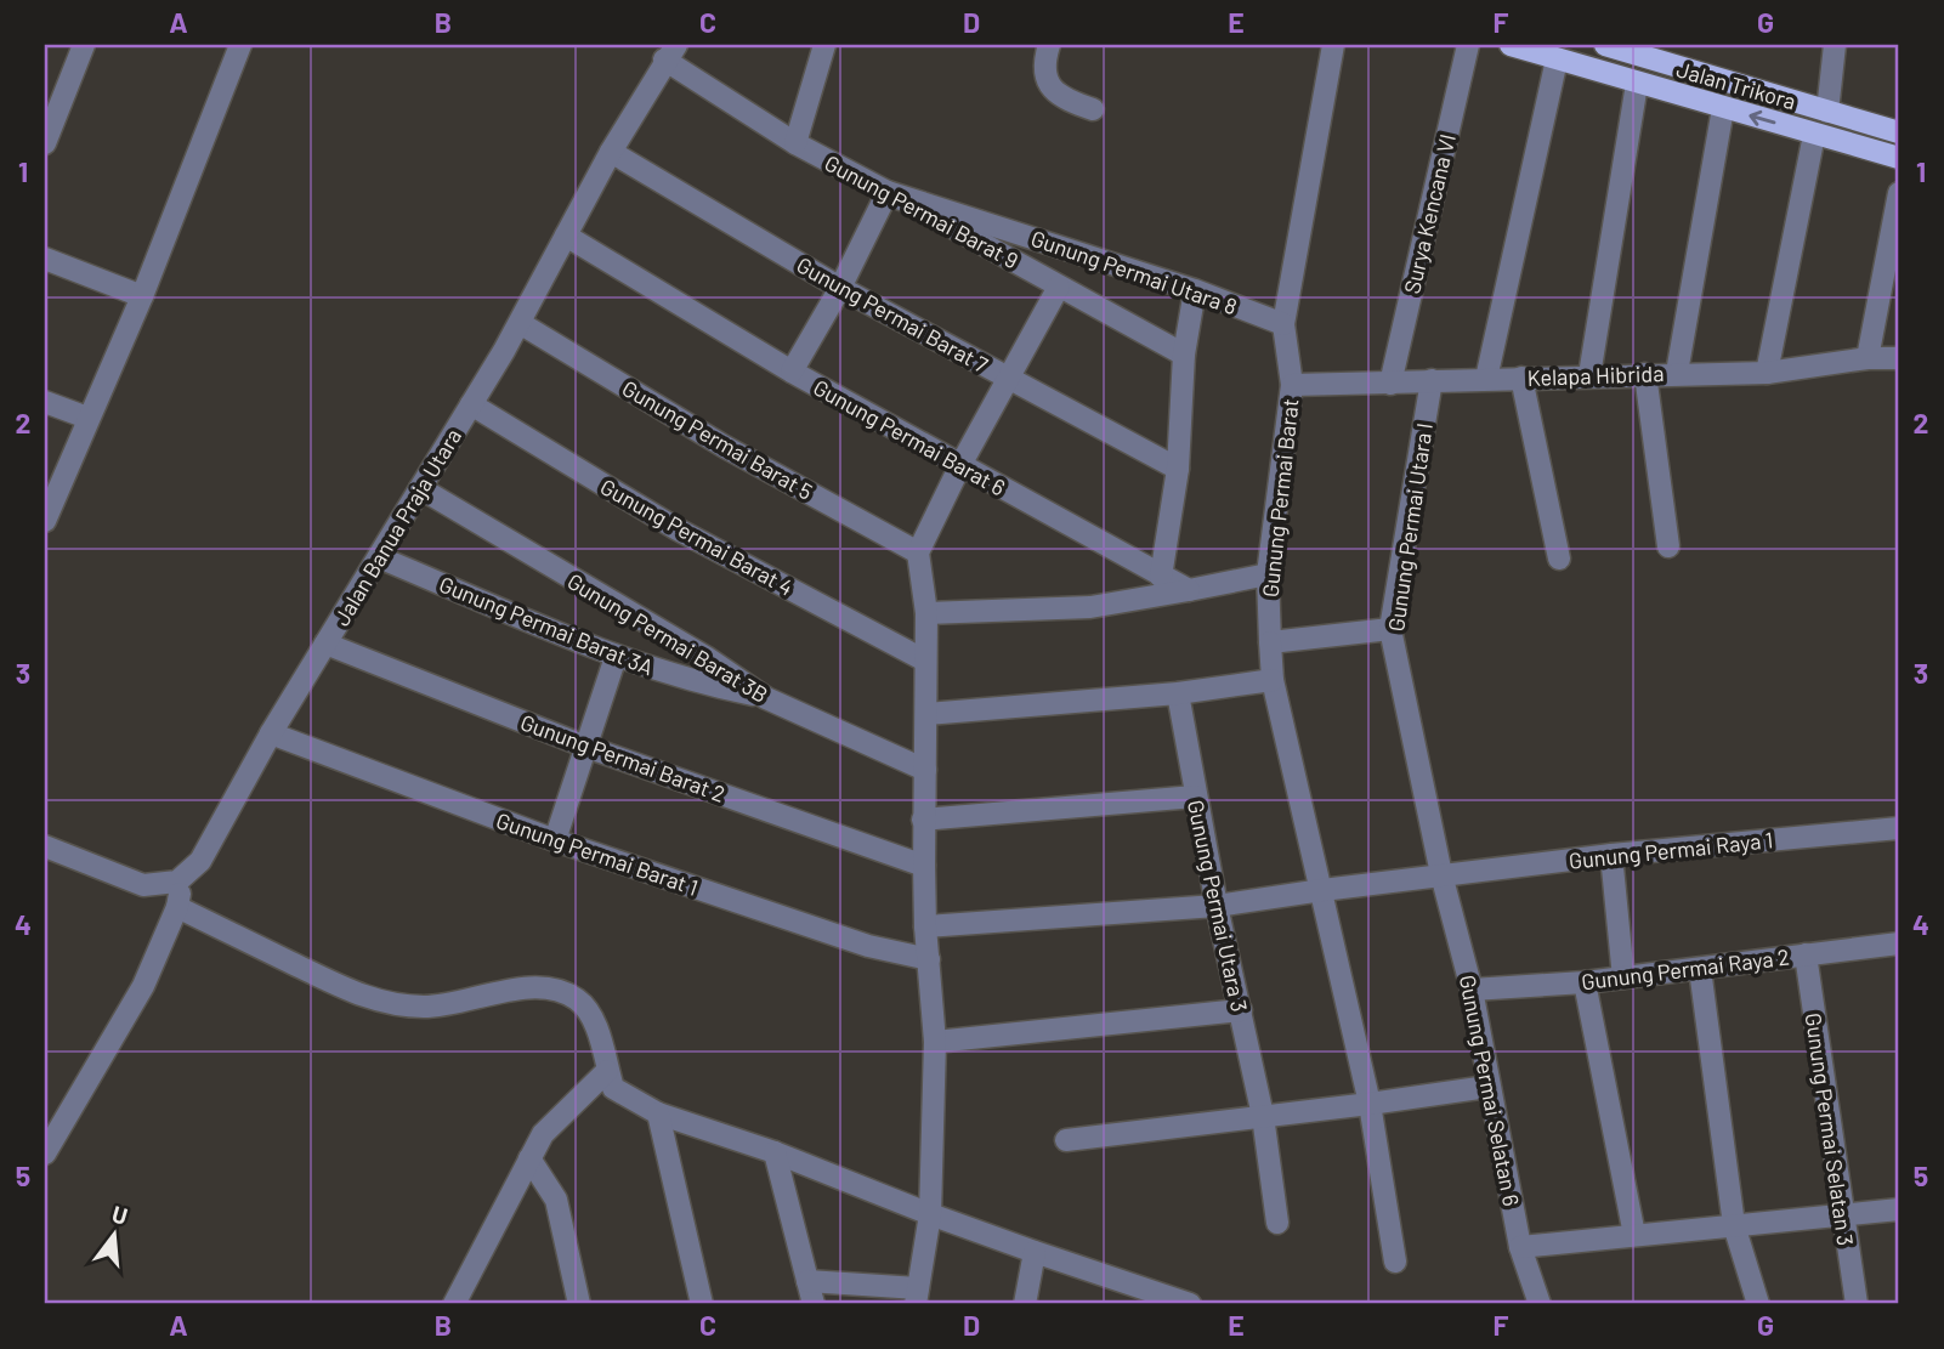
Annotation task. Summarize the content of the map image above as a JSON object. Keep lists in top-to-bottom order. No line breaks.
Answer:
{"streets":{"main road":["Jalan Trikora"],"street":["Gunung Permai Barat 9","Surya Kencana VI","Gunung Permai Utara 8","Gunung Permai Barat 7","Kelapa Hibrida","Gunung Permai Barat 6","Gunung Permai Barat 5","Gunung Permai Barat","Jalan Banua Praja Utara","Gunung Permai Utara I","Gunung Permai Barat 4","Gunung Permai Barat 3A","Gunung Permai Barat 3B","Gunung Permai Barat 2","Gunung Permai Raya 1","Gunung Permai Barat 1","Gunung Permai Utara 3","Gunung Permai Raya 2","Gunung Permai Selatan 6","Gunung Permai Selatan 3"]},"crossings":[["Gunung Permai Barat 9","Gunung Permai Utara 8"],["Gunung Permai Barat 9","Jalan Banua Praja Utara"],["Surya Kencana VI","Kelapa Hibrida"],["Gunung Permai Utara 8","Gunung Permai Barat"],["Gunung Permai Barat 7","Jalan Banua Praja Utara"],["Kelapa Hibrida","Gunung Permai Barat"],["Kelapa Hibrida","Gunung Permai Utara I"],["Gunung Permai Barat 6","Jalan Banua Praja Utara"],["Gunung Permai Barat 5","Jalan Banua Praja Utara"],["Gunung Permai Barat","Gunung Permai Raya 1"],["Jalan Banua Praja Utara","Gunung Permai Barat 4"],["Jalan Banua Praja Utara","Gunung Permai Barat 3A"],["Jalan Banua Praja Utara","Gunung Permai Barat 3B"],["Jalan Banua Praja Utara","Gunung Permai Barat 2"],["Jalan Banua Praja Utara","Gunung Permai Barat 1"],["Gunung Permai Utara I","Gunung Permai Raya 1"],["Gunung Permai Utara I","Gunung Permai Selatan 6"],["Gunung Permai Barat 3A","Gunung Permai Barat 3B"],["Gunung Permai Raya 1","Gunung Permai Utara 3"],["Gunung Permai Raya 1","Gunung Permai Selatan 6"],["Gunung Permai Raya 2","Gunung Permai Selatan 6"],["Gunung Permai Raya 2","Gunung Permai Selatan 3"]],"north":"top","grid":{"columns":["A","B","C","D","E","F","G"],"rows":["1","2","3","4","5"]}}
